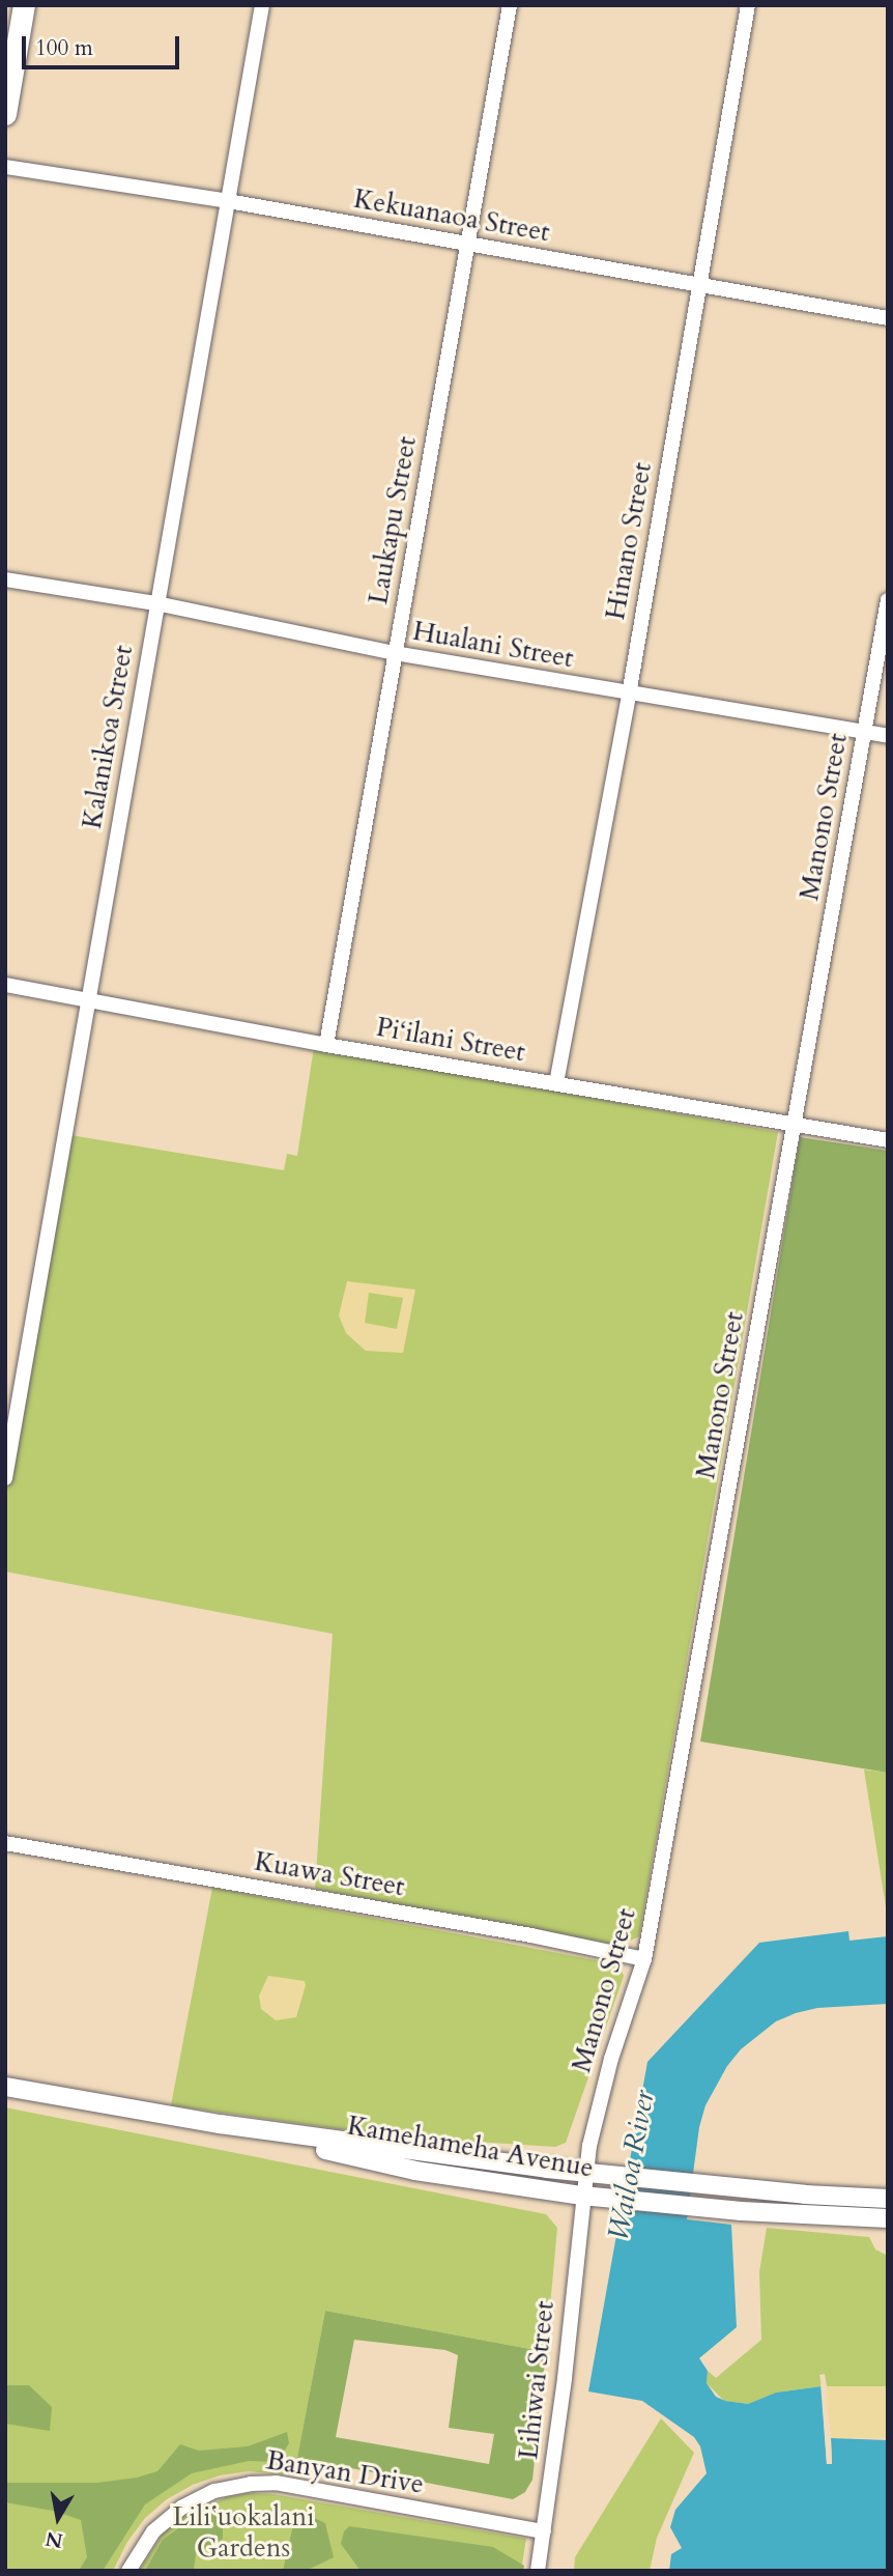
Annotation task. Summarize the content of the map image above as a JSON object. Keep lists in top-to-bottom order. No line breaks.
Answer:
{"streets":{"main road":["Kamehameha Avenue"],"street":["Kekuanaoa Street","Laukapu Street","Hinano Street","Hualani Street","Kalanikoa Street","Manono Street","Pi‘ilani Street","Kuawa Street","Lihiwai Street","Banyan Drive"]},"crossings":[["Kekuanaoa Street","Laukapu Street"],["Kekuanaoa Street","Hinano Street"],["Kekuanaoa Street","Kalanikoa Street"],["Laukapu Street","Hualani Street"],["Laukapu Street","Pi‘ilani Street"],["Hinano Street","Hualani Street"],["Hinano Street","Pi‘ilani Street"],["Hualani Street","Kalanikoa Street"],["Hualani Street","Manono Street"],["Kalanikoa Street","Pi‘ilani Street"],["Manono Street","Pi‘ilani Street"],["Manono Street","Kuawa Street"],["Manono Street","Kamehameha Avenue"],["Manono Street","Lihiwai Street"],["Kamehameha Avenue","Lihiwai Street"],["Lihiwai Street","Banyan Drive"]],"water":["Wailoa River"],"parks":["Liliʻuokalani Gardens"],"scale_bar":"100 m","north":"bottom"}
